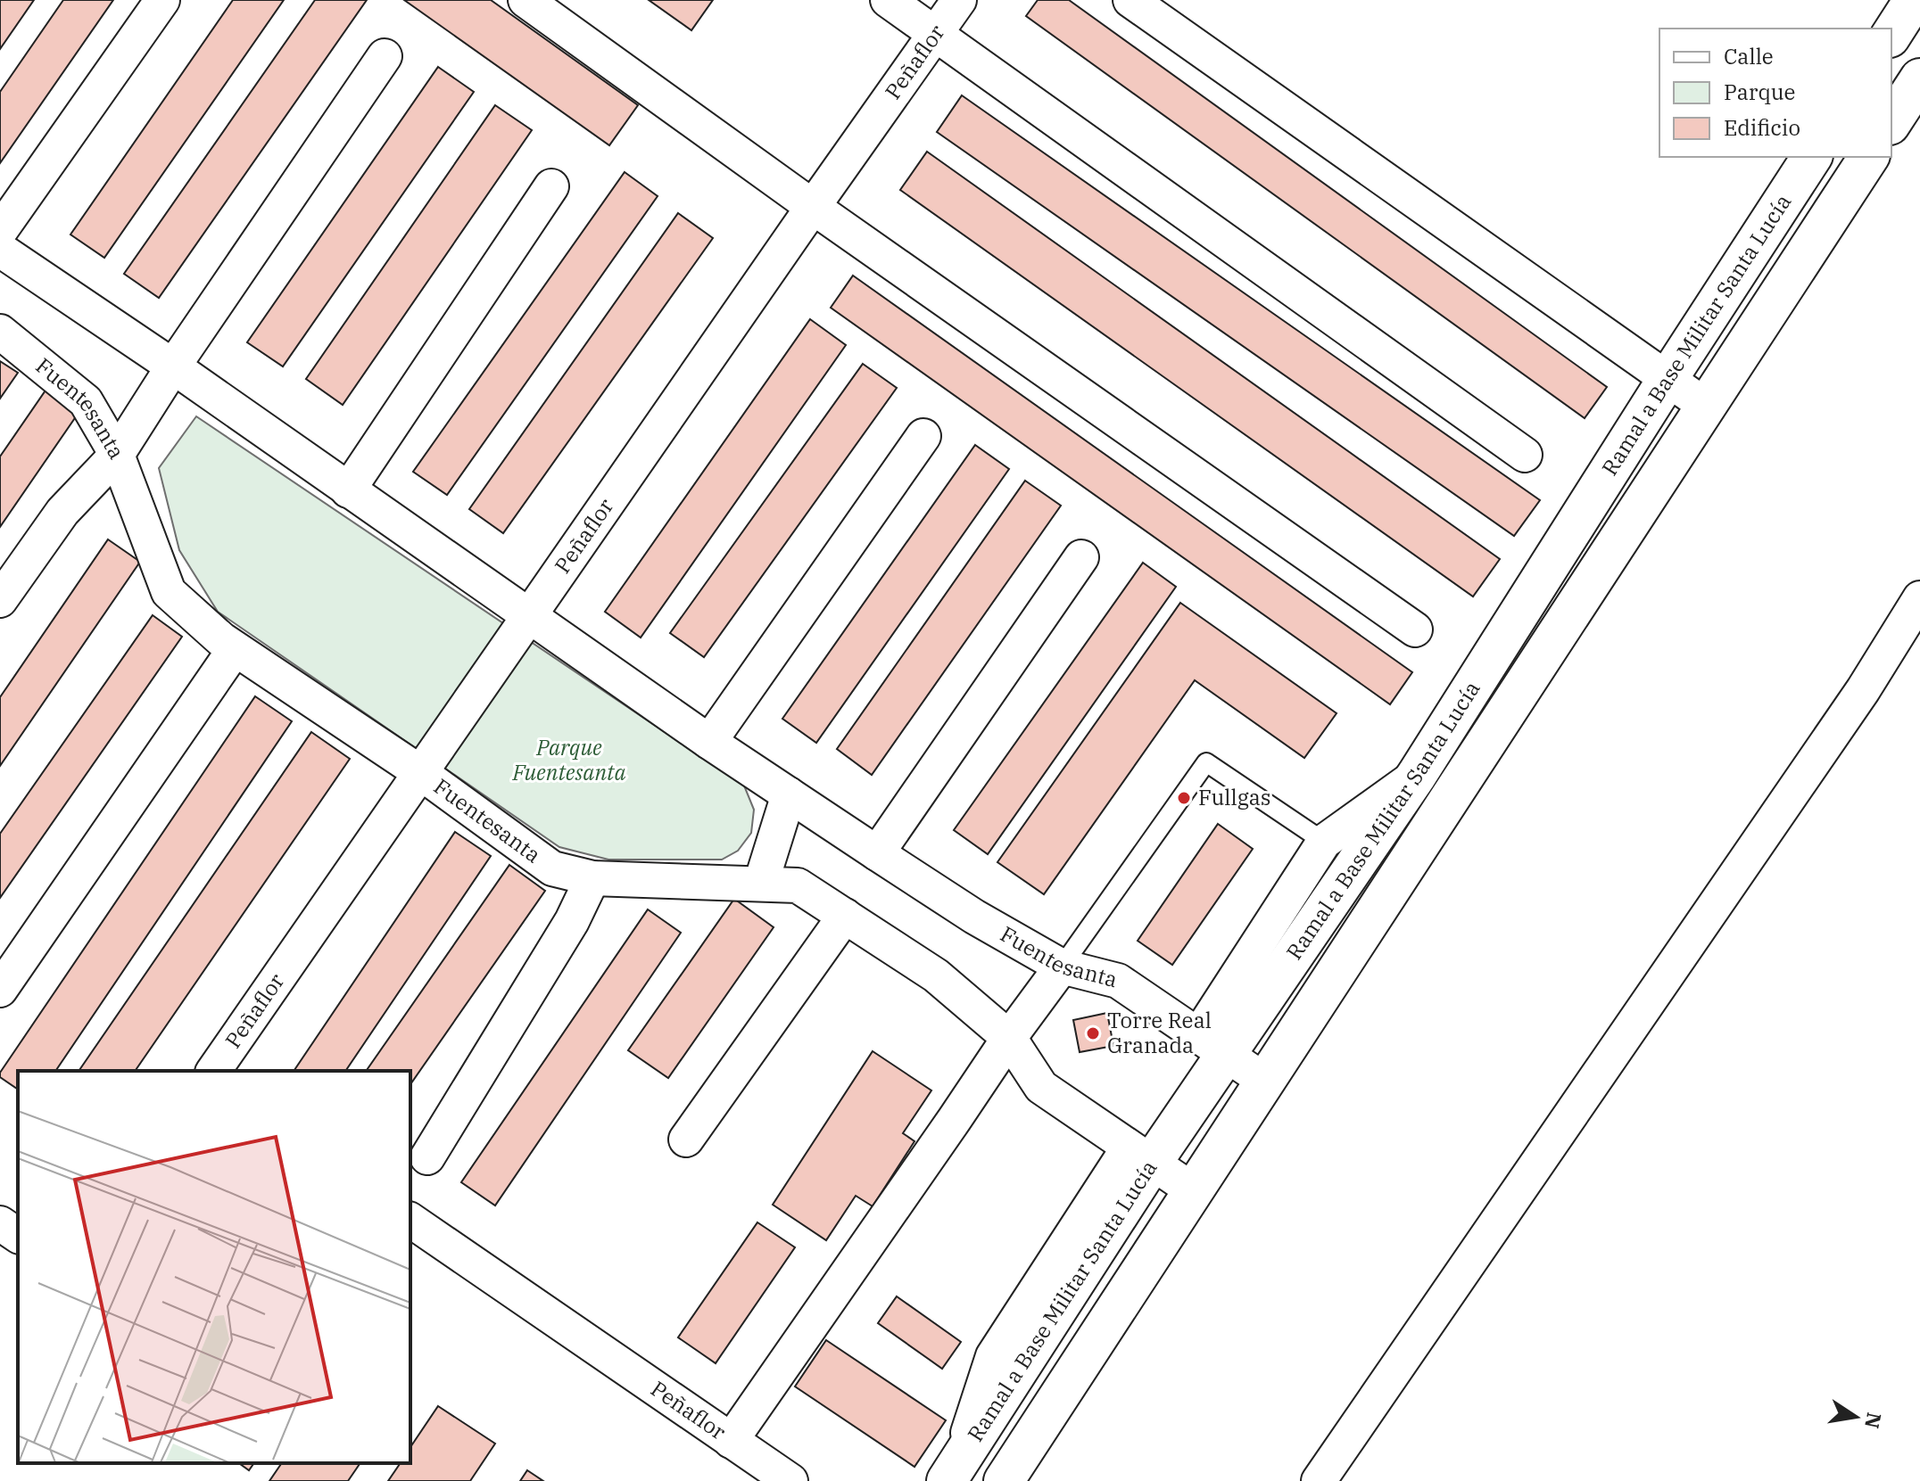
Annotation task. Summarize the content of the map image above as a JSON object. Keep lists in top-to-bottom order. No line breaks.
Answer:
{"streets":{"main road":["Ramal a Base Militar Santa Lucía"],"street":["Peñaflor","Fuentesanta"]},"crossings":[["Peñaflor","Fuentesanta"],["Ramal a Base Militar Santa Lucía","Fuentesanta"]],"parks":["Parque Fuentesanta"],"places":["Fullgas","Torre Real Granada"],"legend":["Calle","Parque","Edificio"],"north":"right"}
